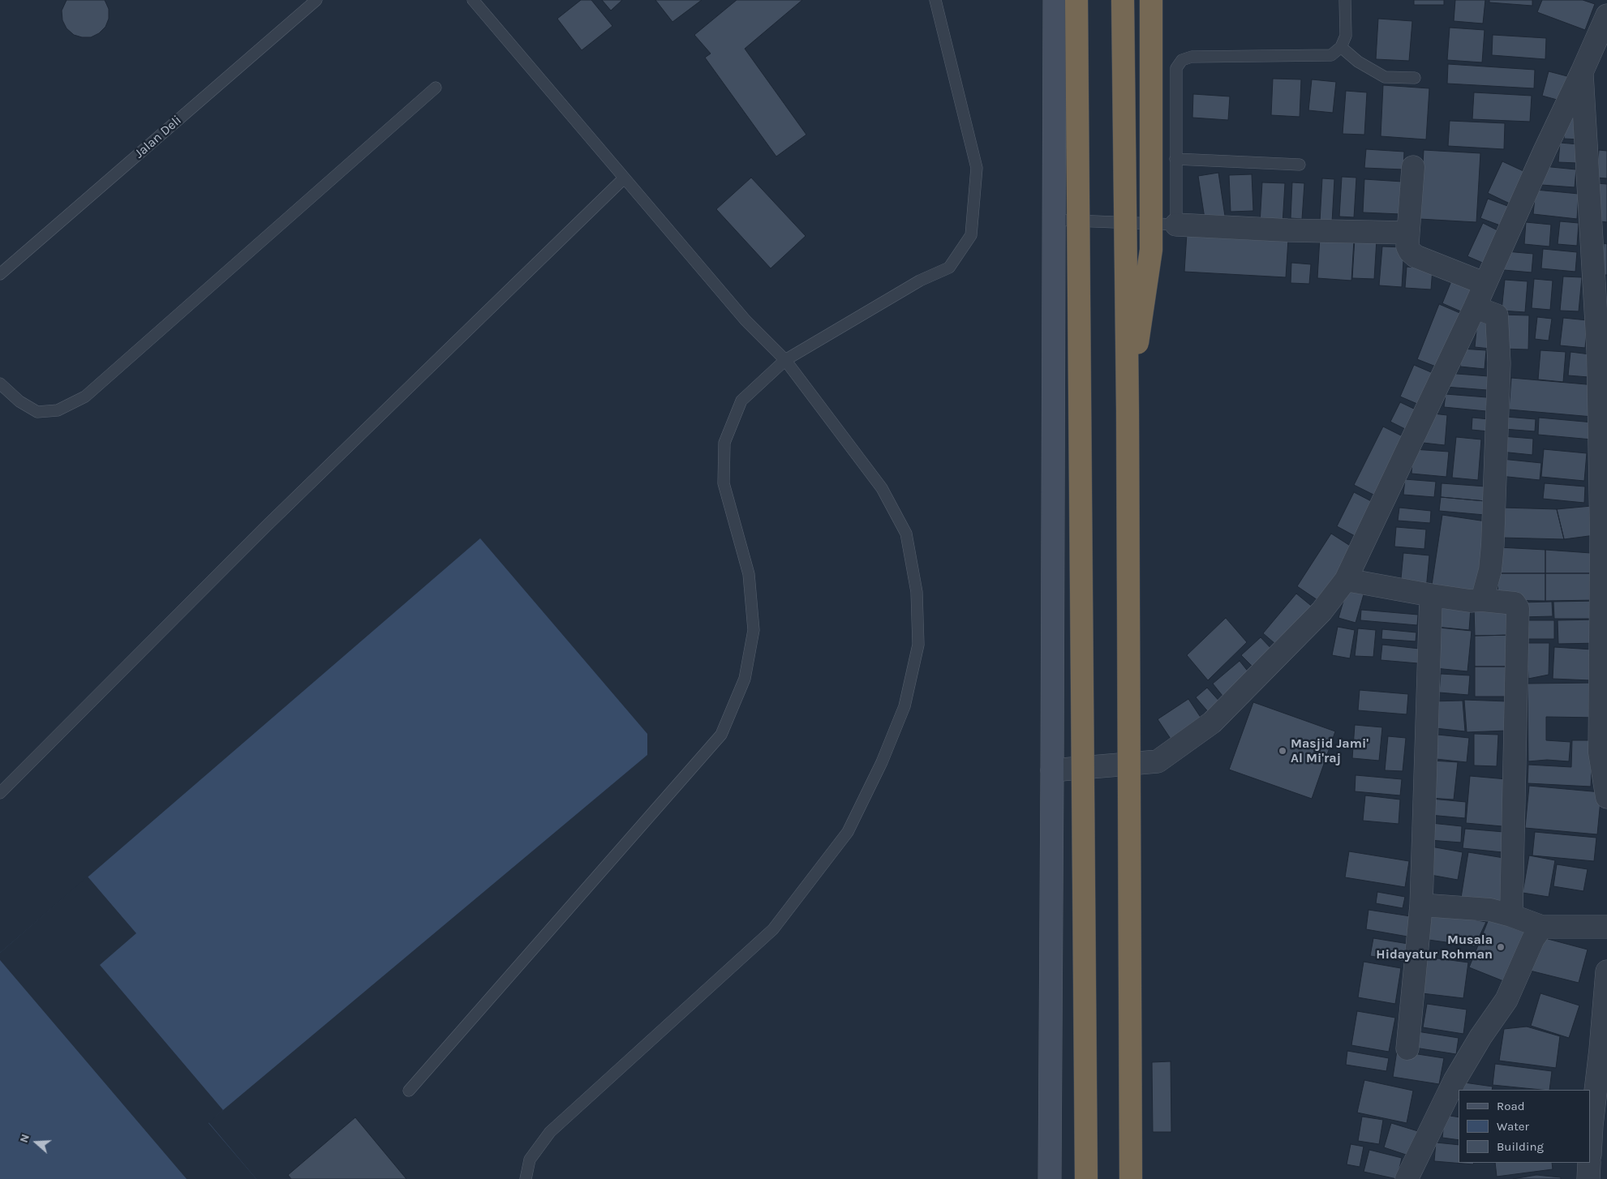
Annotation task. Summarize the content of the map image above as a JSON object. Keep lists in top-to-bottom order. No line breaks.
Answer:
{"streets":{"lane":["Jalan Deli"]},"places":["Masjid Jami' Al Mi'raj","Musala Hidayatur Rohman"],"legend":["Road","Water","Building"],"north":"left"}
